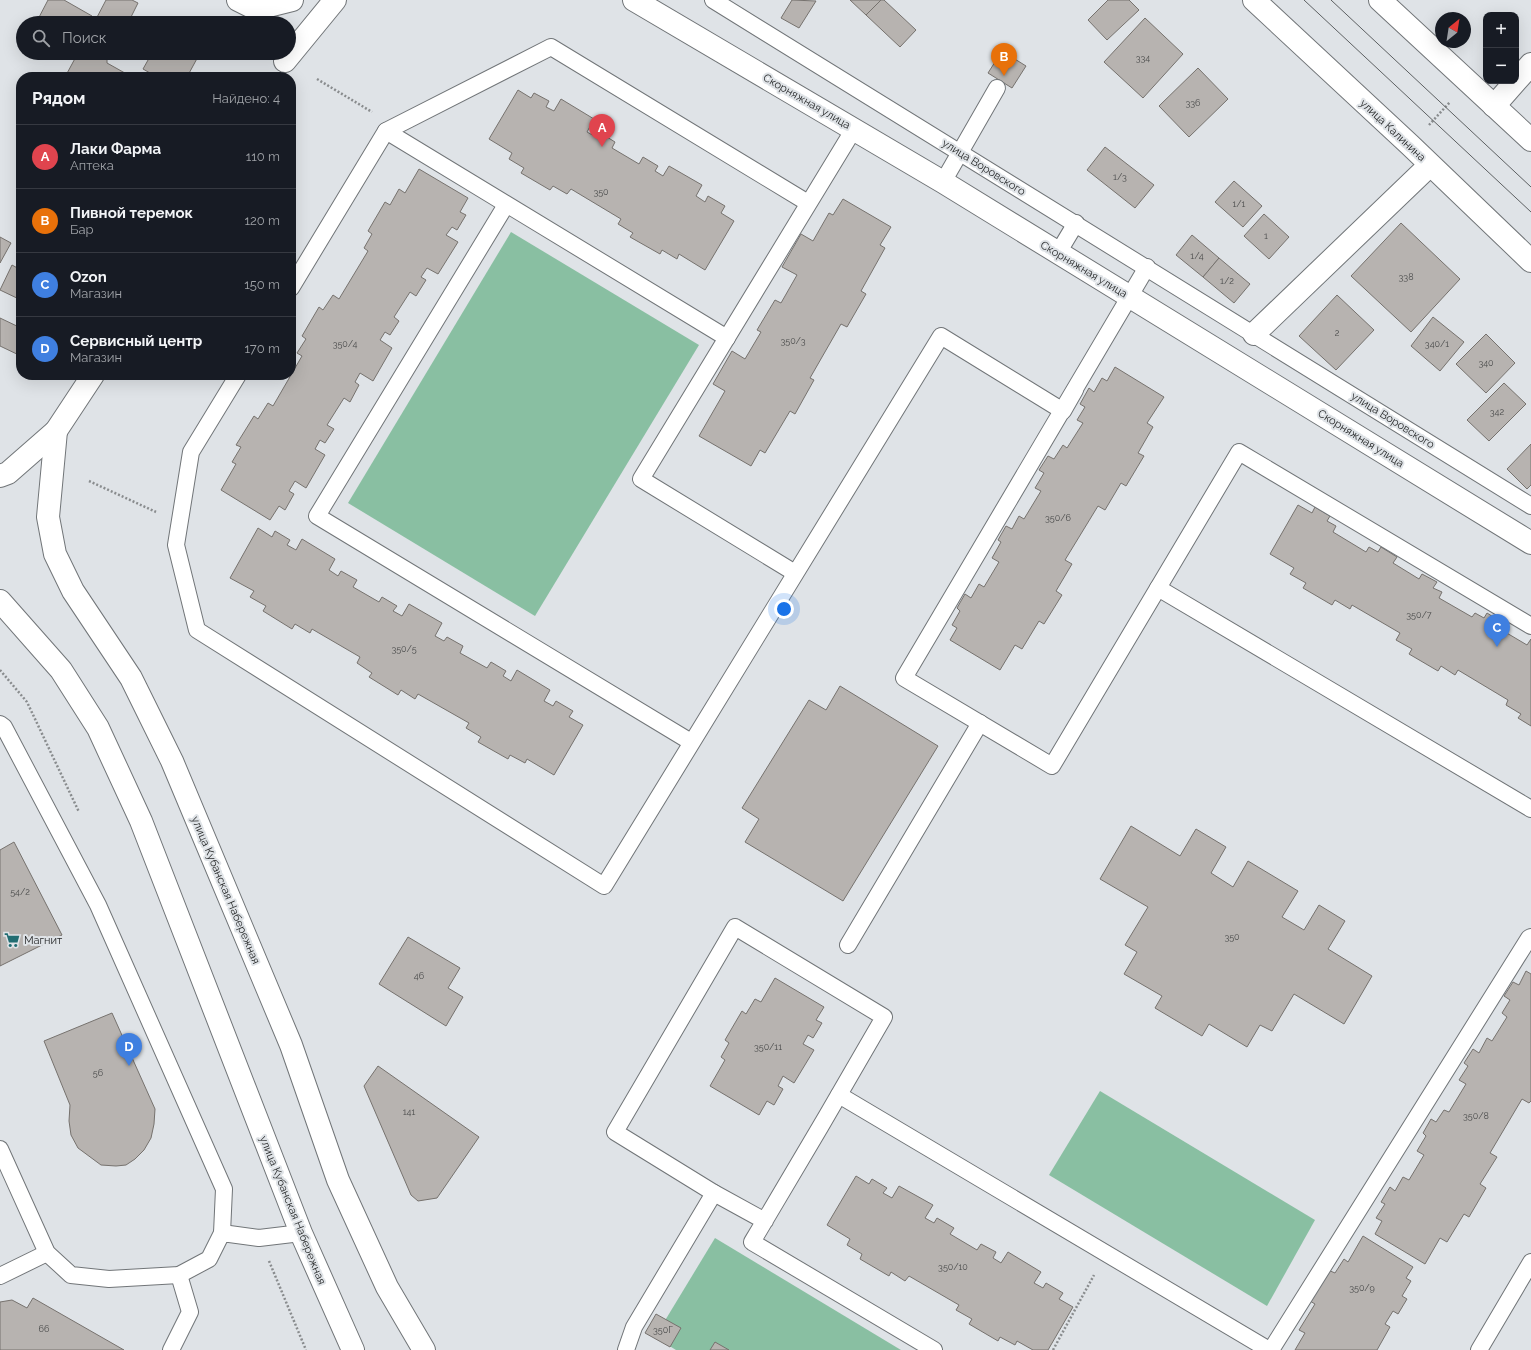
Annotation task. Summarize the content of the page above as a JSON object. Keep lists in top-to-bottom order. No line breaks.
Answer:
{"streets":{"main road":["Скорняжная улица","улица Калинина","улица Кубанская Набережная"],"lane":["улица Воровского"]},"places":{"supermarket":["Магнит"]},"house_numbers":["334","336","1/3","350","1/1","1","1/4","338","1/2","2","350/3","350/4","340/1","340","342","350/6","350/7","350/5","54/2","350","46","350/11","56","141","350/8","350/10","350/9","66","350Г"],"north":"top right","page":{"map_buttons":["+","−"],"search":"Поиск","pins":["B","A","C","D"],"heading":["Рядом","Найдено: 4"],"list":[{"mark":"A","name":"Лаки Фарма","note":"Аптека","value":"110 m"},{"mark":"B","name":"Пивной теремок","note":"Бар","value":"120 m"},{"mark":"C","name":"Ozon","note":"Магазин","value":"150 m"},{"mark":"D","name":"Сервисный центр","note":"Магазин","value":"170 m"}]}}
